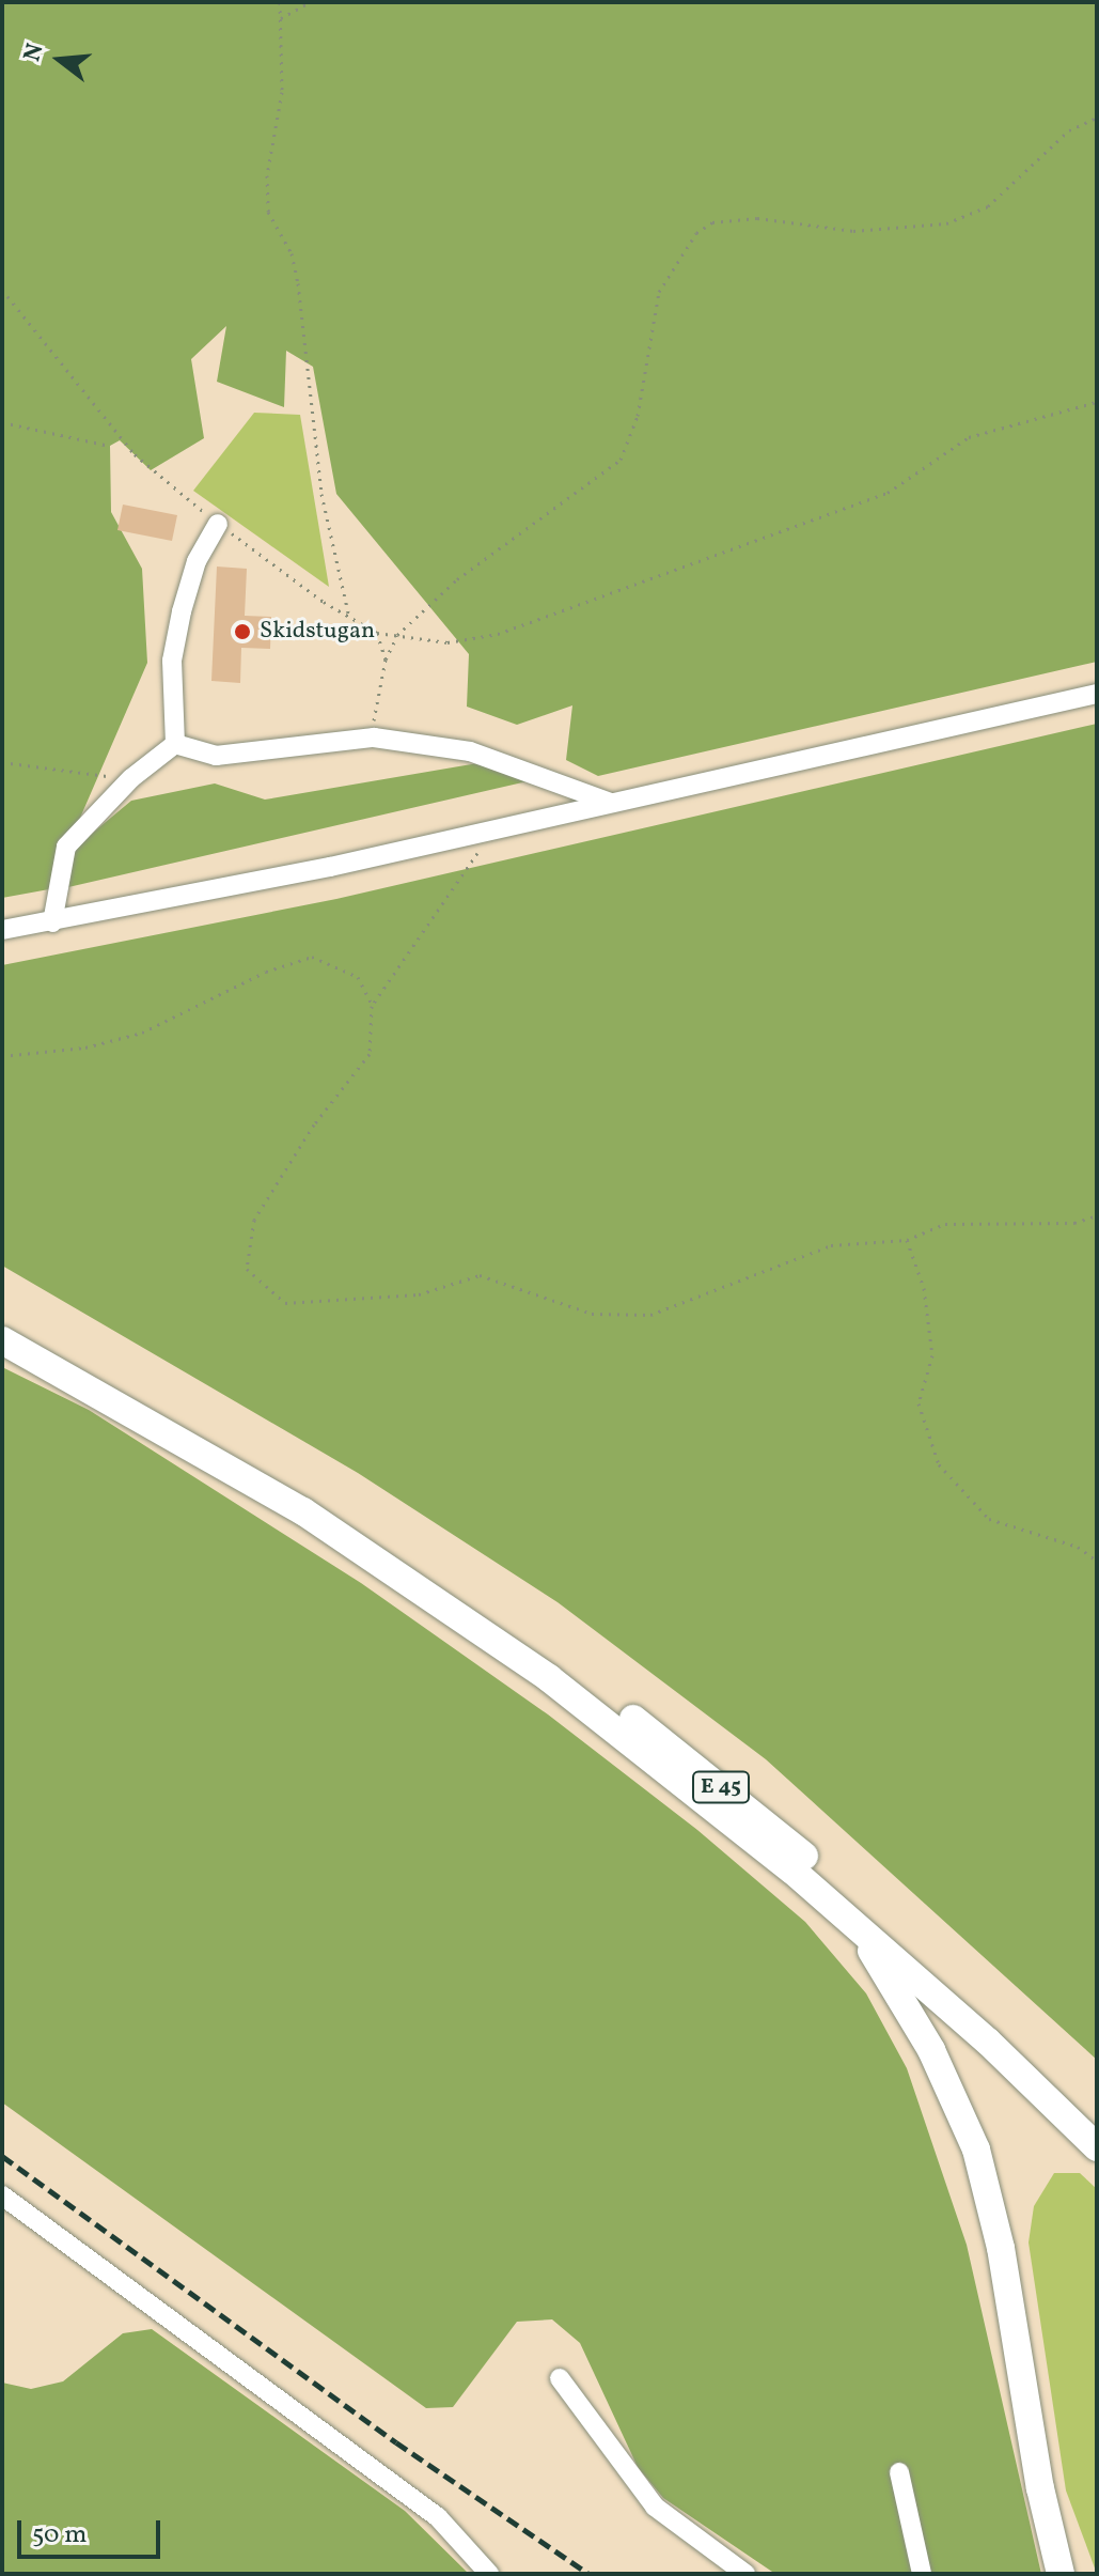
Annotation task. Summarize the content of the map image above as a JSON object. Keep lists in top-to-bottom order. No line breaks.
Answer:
{"streets":{"highway":["E 45"]},"places":["Skidstugan"],"scale_bar":"50 m","north":"left"}
